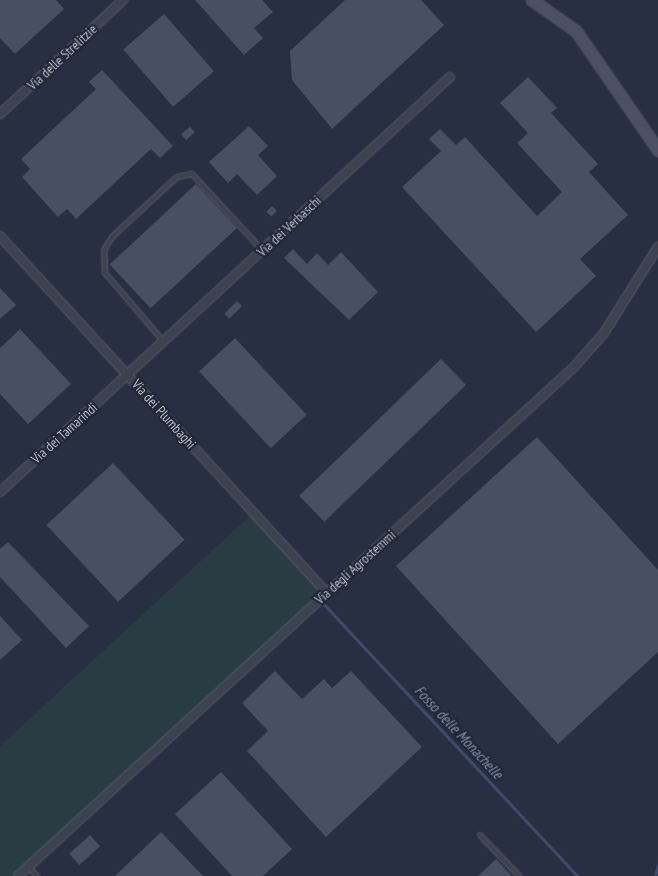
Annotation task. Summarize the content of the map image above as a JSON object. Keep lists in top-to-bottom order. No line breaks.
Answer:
{"streets":{"street":["Via delle Strelitzie","Via dei Verbaschi","Via dei Plumbaghi","Via dei Tamarindi","Via degli Agrostemmi"]},"crossings":[["Via dei Verbaschi","Via dei Plumbaghi"],["Via dei Verbaschi","Via dei Tamarindi"],["Via dei Plumbaghi","Via dei Tamarindi"],["Via dei Plumbaghi","Via degli Agrostemmi"]],"water":["Fosso delle Monachelle"]}
